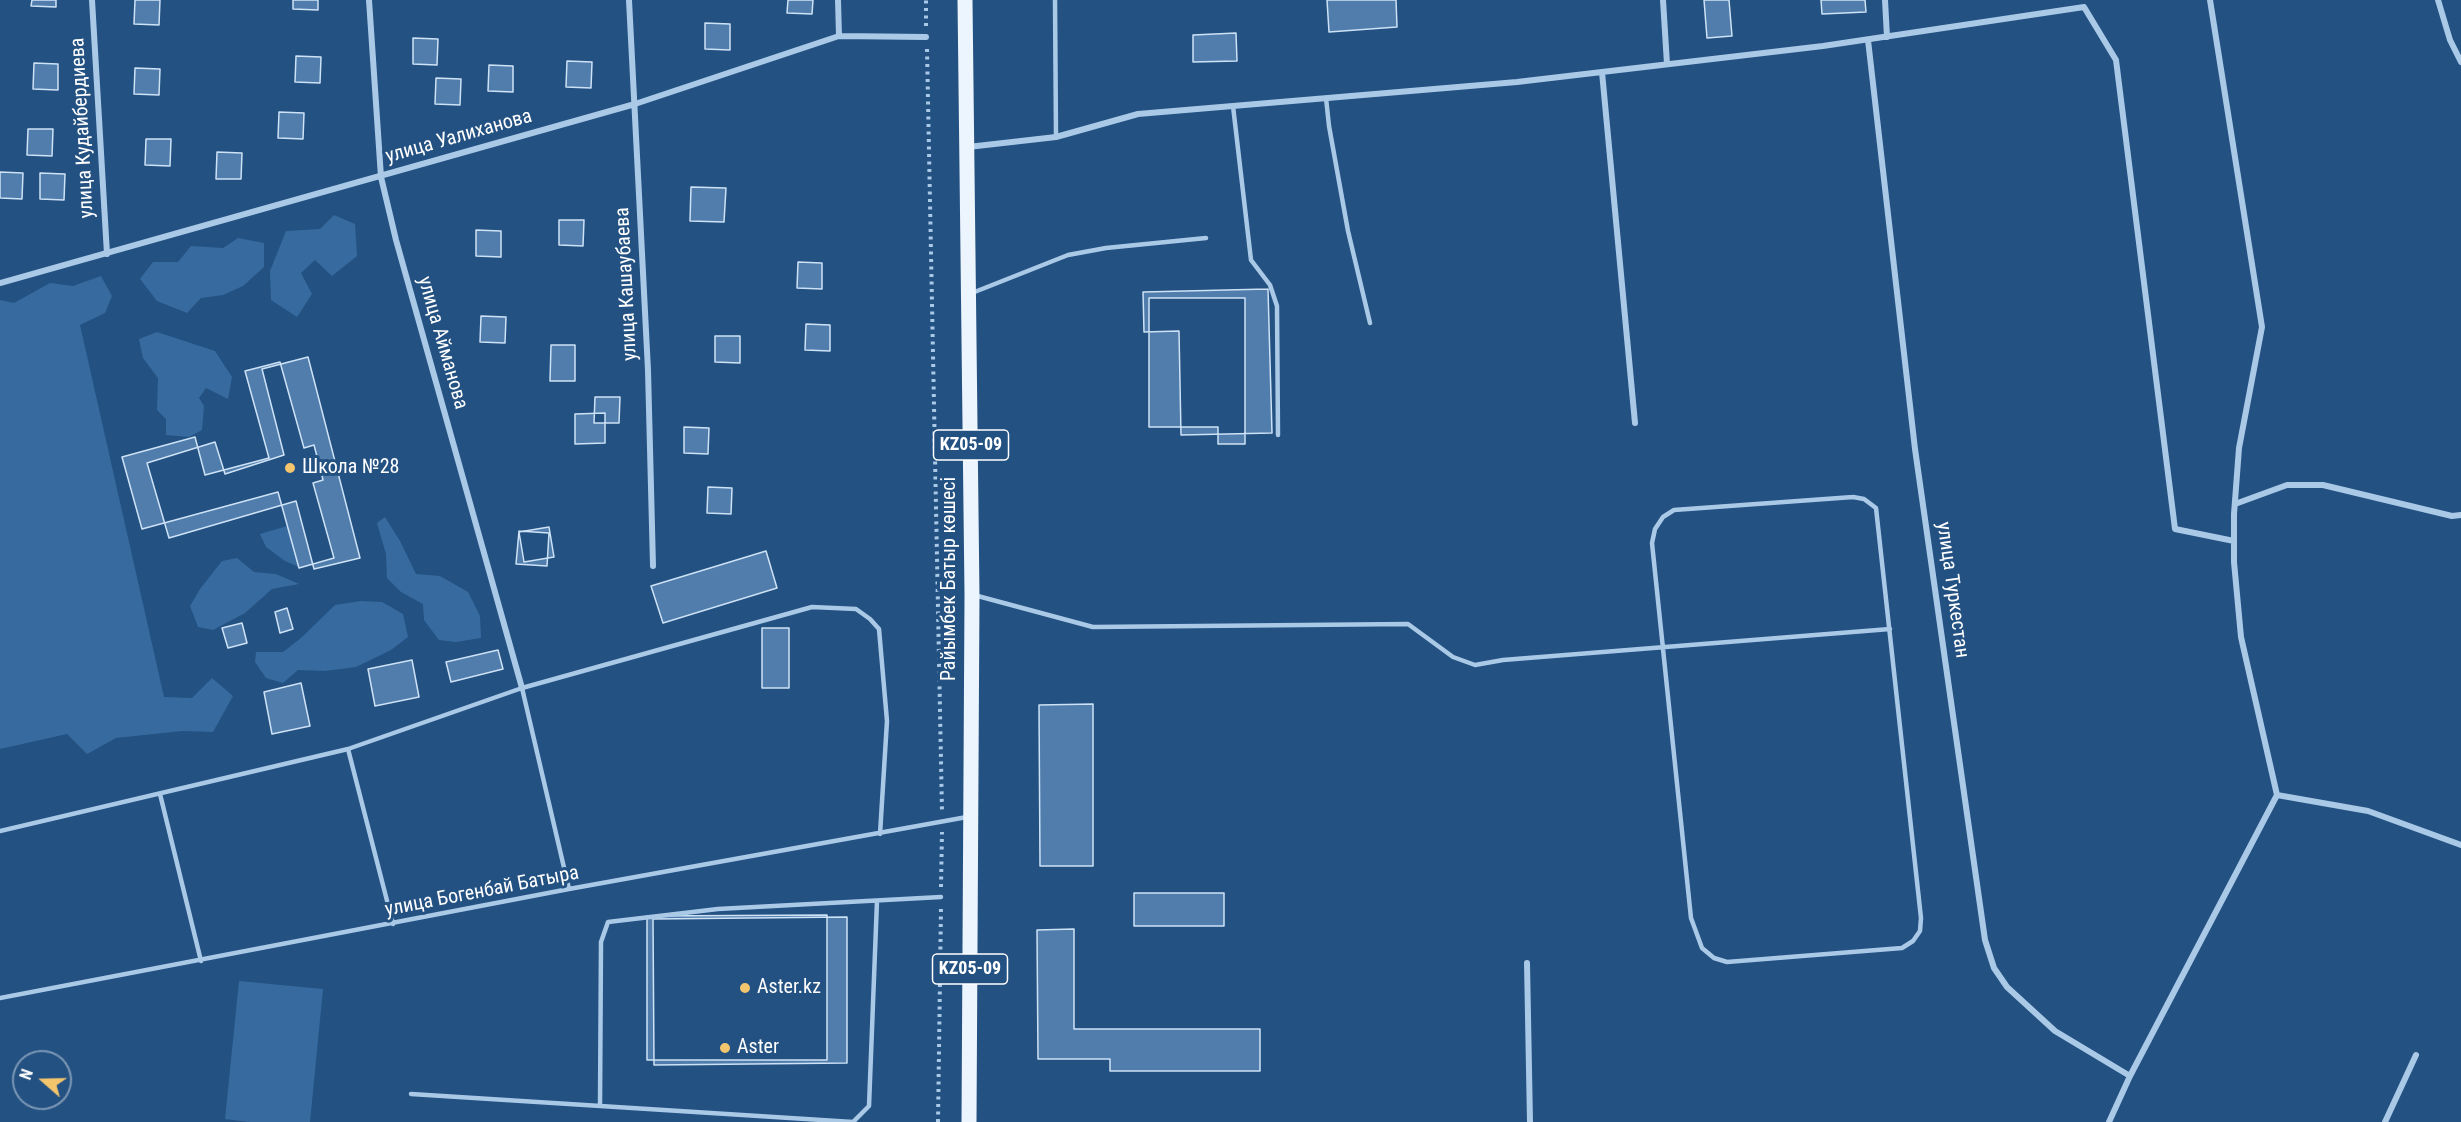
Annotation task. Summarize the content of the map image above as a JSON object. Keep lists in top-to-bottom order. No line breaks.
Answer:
{"streets":{"main road":["KZ05-09","Райымбек Батыр көшесі"],"street":["улица Кудайбердиева","улица Уалиханова","улица Кашаубаева","улица Айманова","улица Туркестан"],"lane":["улица Богенбай Батыра"]},"crossings":[["улица Кудайбердиева","улица Уалиханова"],["улица Уалиханова","улица Кашаубаева"],["улица Уалиханова","улица Айманова"],["Райымбек Батыр көшесі","улица Богенбай Батыра"]],"places":["Школа №28","Aster.kz","Aster"],"north":"left"}
